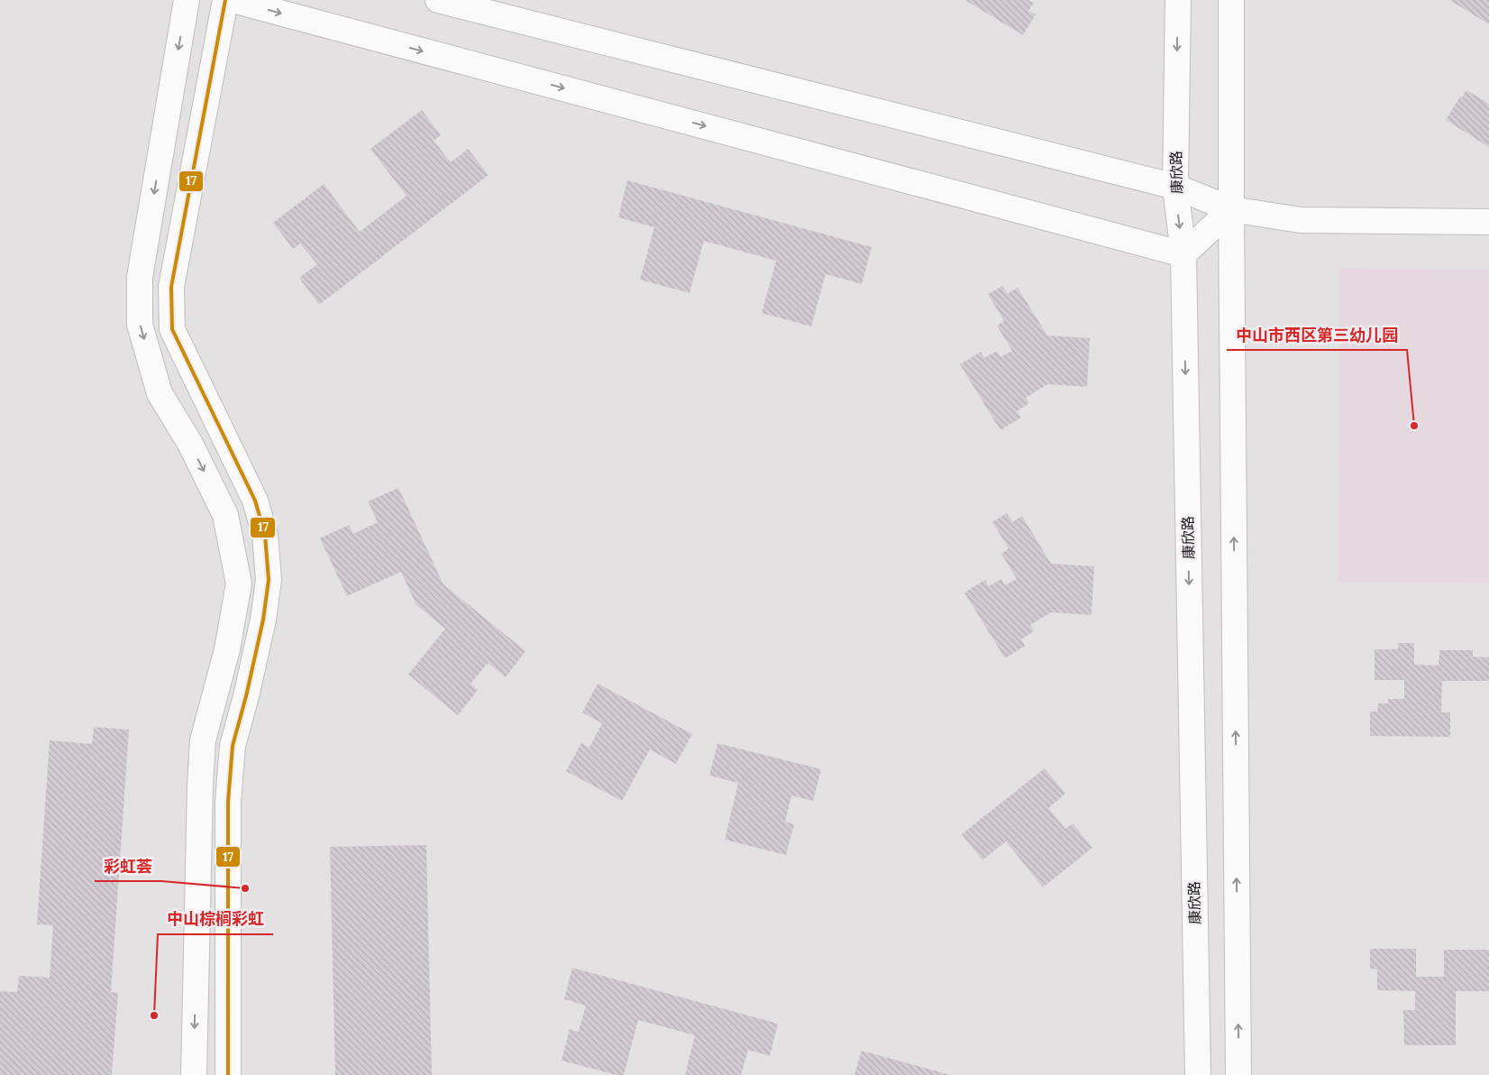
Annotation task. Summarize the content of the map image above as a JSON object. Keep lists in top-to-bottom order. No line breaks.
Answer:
{"streets":{"street":["康欣路"]},"places":["中山市西区第三幼儿园","彩虹荟","中山棕榈彩虹"],"lines":["transit line 17"]}
